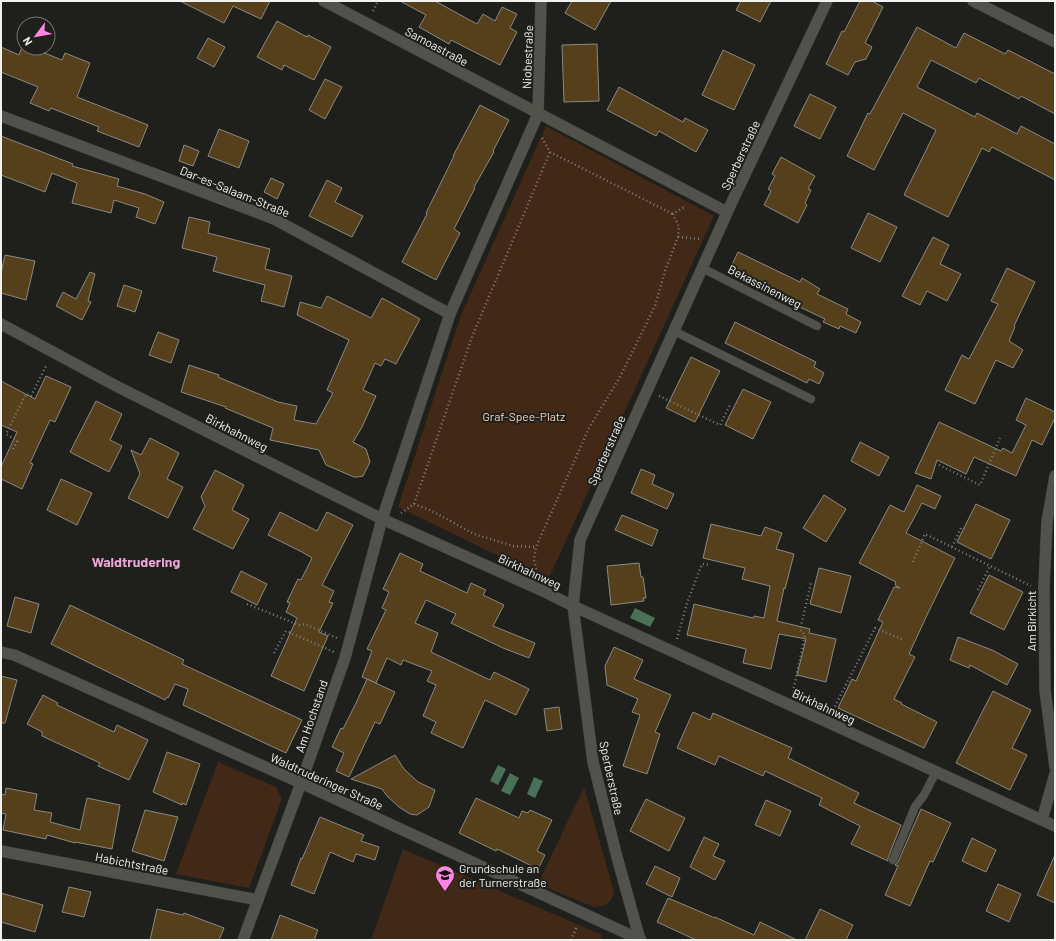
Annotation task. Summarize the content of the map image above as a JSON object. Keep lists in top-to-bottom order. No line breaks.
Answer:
{"streets":{"street":["Samoastraße","Niobestraße","Sperberstraße","Dar-es-Salaam-Straße","Birkhahnweg","Am Birkicht","Am Hochstand","Waldtruderinger Straße","Habichtstraße"],"lane":["Bekassinenweg"]},"crossings":[["Samoastraße","Niobestraße"],["Sperberstraße","Bekassinenweg"],["Sperberstraße","Birkhahnweg"],["Sperberstraße","Waldtruderinger Straße"],["Birkhahnweg","Am Hochstand"],["Am Hochstand","Waldtruderinger Straße"],["Am Hochstand","Habichtstraße"]],"districts":["Waldtrudering"],"parks":["Graf-Spee-Platz"],"places":{"school or university":["Grundschule an der Turnerstraße"]},"north":"bottom left"}
